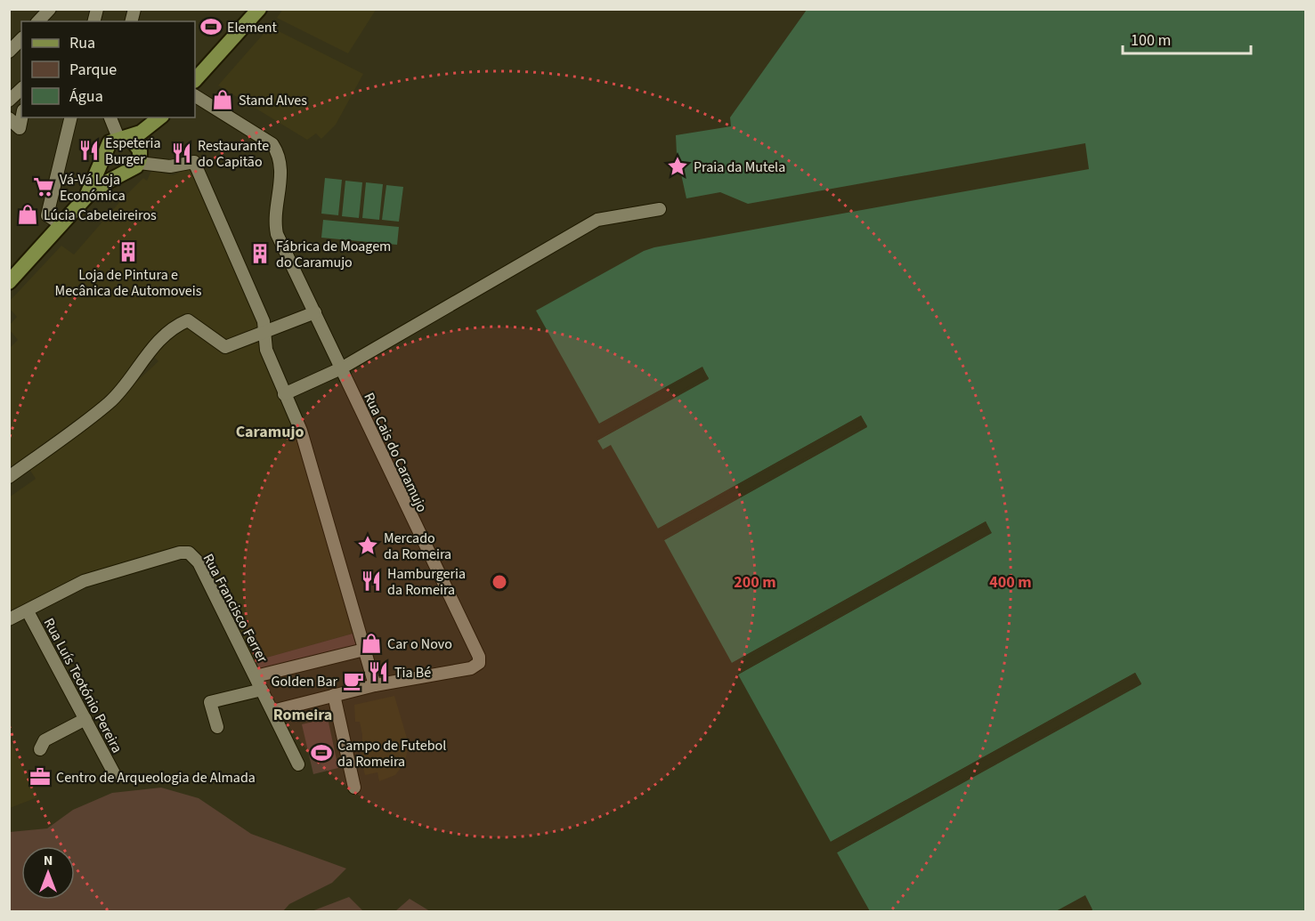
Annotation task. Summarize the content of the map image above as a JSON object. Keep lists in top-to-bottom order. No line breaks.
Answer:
{"streets":{"street":["Rua Cais do Caramujo","Rua Francisco Ferrer","Rua Luís Teotónio Pereira"]},"crossings":[["Rua Francisco Ferrer","Rua Luís Teotónio Pereira"]],"districts":["Caramujo","Romeira"],"places":{"sports":["Element","Campo de Futebol da Romeira"],"shop":["Stand Alves","Lúcia Cabeleireiros","Car o Novo"],"restaurant":["Espeteria Burger","Restaurante do Capitão","Hamburgeria da Romeira","Tia Bé"],"place":["Praia da Mutela","Mercado da Romeira"],"supermarket":["Vá-Vá Loja Económica"],"building":["Loja de Pintura e Mecânica de Automoveis","Fábrica de Moagem do Caramujo"],"cafe":["Golden Bar"],"office":["Centro de Arqueologia de Almada"]},"legend":["Rua","Parque","Água"],"scale_bar":"100 m","north":"top","rings":["200 m","400 m"]}
